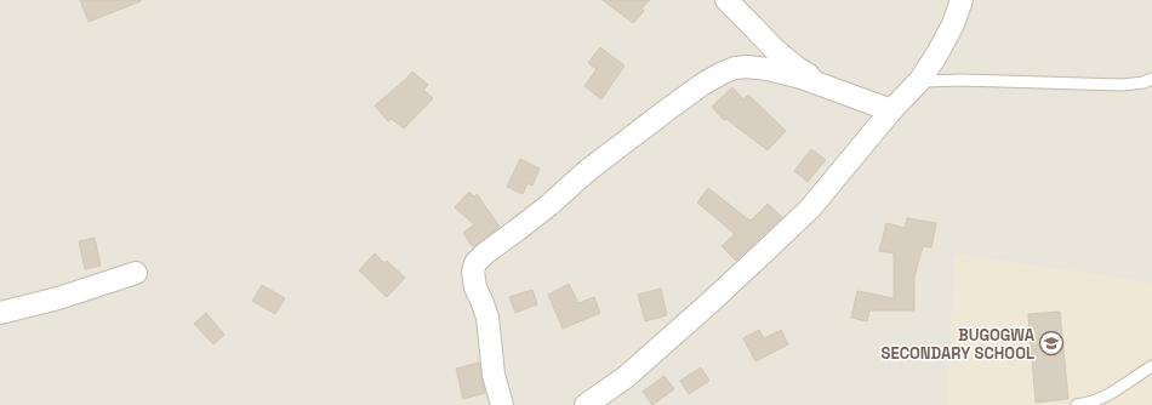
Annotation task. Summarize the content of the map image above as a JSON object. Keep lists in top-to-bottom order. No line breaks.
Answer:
{"places":{"school or university":["BUGOGWA SECONDARY SCHOOL"]}}
